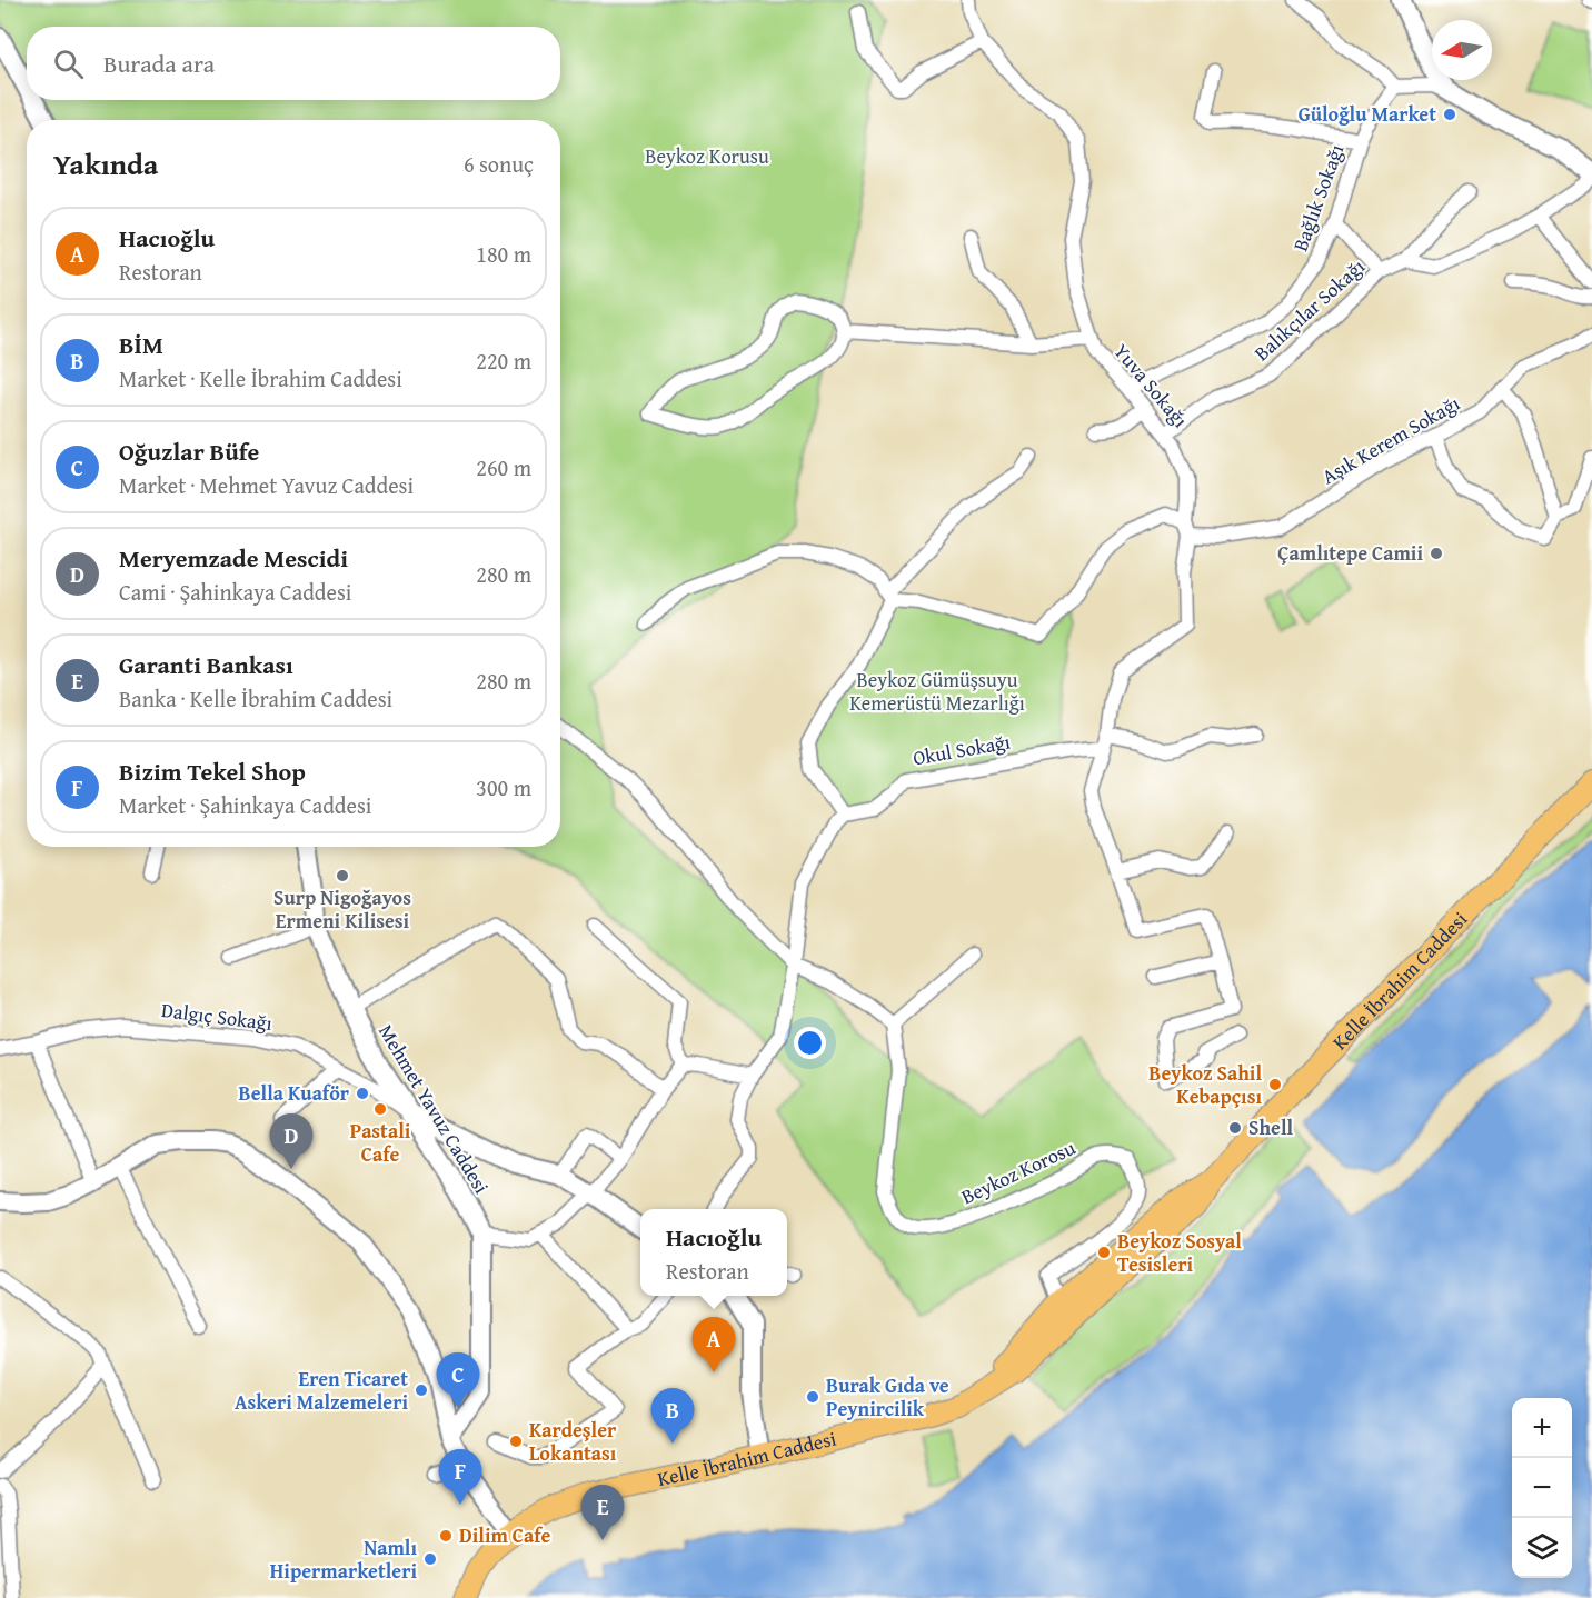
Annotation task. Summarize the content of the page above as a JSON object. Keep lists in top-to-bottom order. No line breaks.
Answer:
{"streets":{"main road":["Kelle İbrahim Caddesi"],"street":["Bağlık Sokağı","Balıkçılar Sokağı","Yuva Sokağı","Aşık Kerem Sokağı","Okul Sokağı","Dalgıç Sokağı","Mehmet Yavuz Caddesi","Beykoz Korosu"]},"crossings":[["Bağlık Sokağı","Yuva Sokağı"],["Balıkçılar Sokağı","Yuva Sokağı"],["Yuva Sokağı","Aşık Kerem Sokağı"],["Yuva Sokağı","Okul Sokağı"],["Kelle İbrahim Caddesi","Beykoz Korosu"],["Dalgıç Sokağı","Mehmet Yavuz Caddesi"]],"parks":["Beykoz Korusu","Beykoz Gümüşsuyu Kemerüstü Mezarlığı"],"places":["Güloğlu Market","Çamlıtepe Camii","Surp Nigoğayos Ermeni Kilisesi","Beykoz Sahil Kebapçısı","Bella Kuaför","Pastali Cafe","Shell","Beykoz Sosyal Tesisleri","Eren Ticaret Askeri Malzemeleri","Burak Gıda ve Peynircilik","Kardeşler Lokantası","Dilim Cafe","Namlı Hipermarketleri"],"north":"left","page":{"search":"Burada ara","heading":["Yakında","6 sonuç"],"list":[{"mark":"A","name":"Hacıoğlu","note":"Restoran","value":"180 m"},{"mark":"B","name":"BİM","note":"Market · Kelle İbrahim Caddesi","value":"220 m"},{"mark":"C","name":"Oğuzlar Büfe","note":"Market · Mehmet Yavuz Caddesi","value":"260 m"},{"mark":"D","name":"Meryemzade Mescidi","note":"Cami · Şahinkaya Caddesi","value":"280 m"},{"mark":"E","name":"Garanti Bankası","note":"Banka · Kelle İbrahim Caddesi","value":"280 m"},{"mark":"F","name":"Bizim Tekel Shop","note":"Market · Şahinkaya Caddesi","value":"300 m"}],"pins":["D","A","C","B","F","E"],"popup":["Hacıoğlu","Restoran"],"map_buttons":["+","−"]}}
